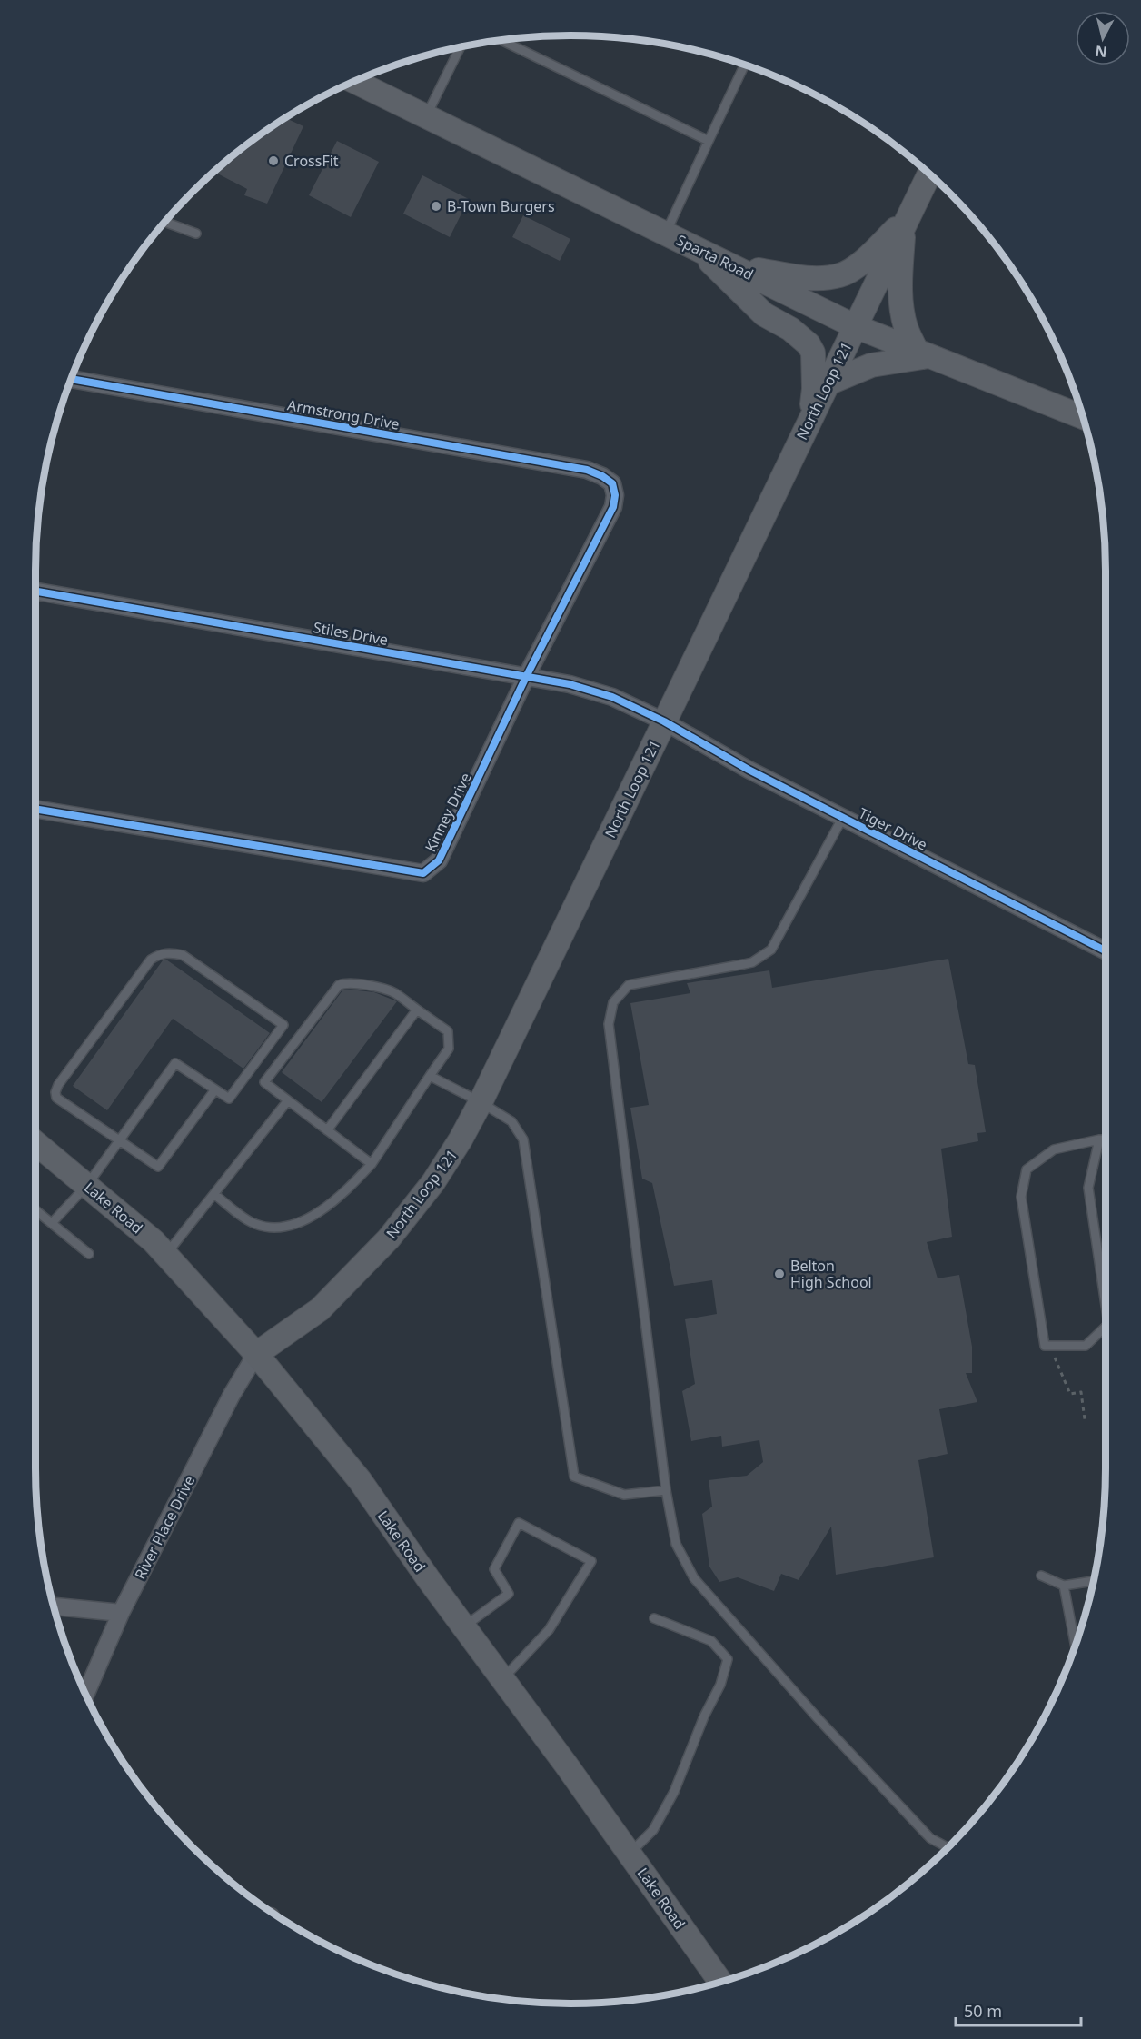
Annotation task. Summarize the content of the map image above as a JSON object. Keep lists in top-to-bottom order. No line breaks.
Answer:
{"streets":{"main road":["Sparta Road","North Loop 121","Lake Road"],"street":["Armstrong Drive","Stiles Drive","Kinney Drive","Tiger Drive","River Place Drive"]},"crossings":[["Sparta Road","North Loop 121"],["North Loop 121","Stiles Drive"],["North Loop 121","Tiger Drive"],["North Loop 121","Lake Road"],["North Loop 121","River Place Drive"],["Armstrong Drive","Kinney Drive"],["Stiles Drive","Kinney Drive"],["Stiles Drive","Tiger Drive"],["Lake Road","River Place Drive"]],"places":["CrossFit","B-Town Burgers","Belton High School"],"scale_bar":"50 m","north":"bottom"}
